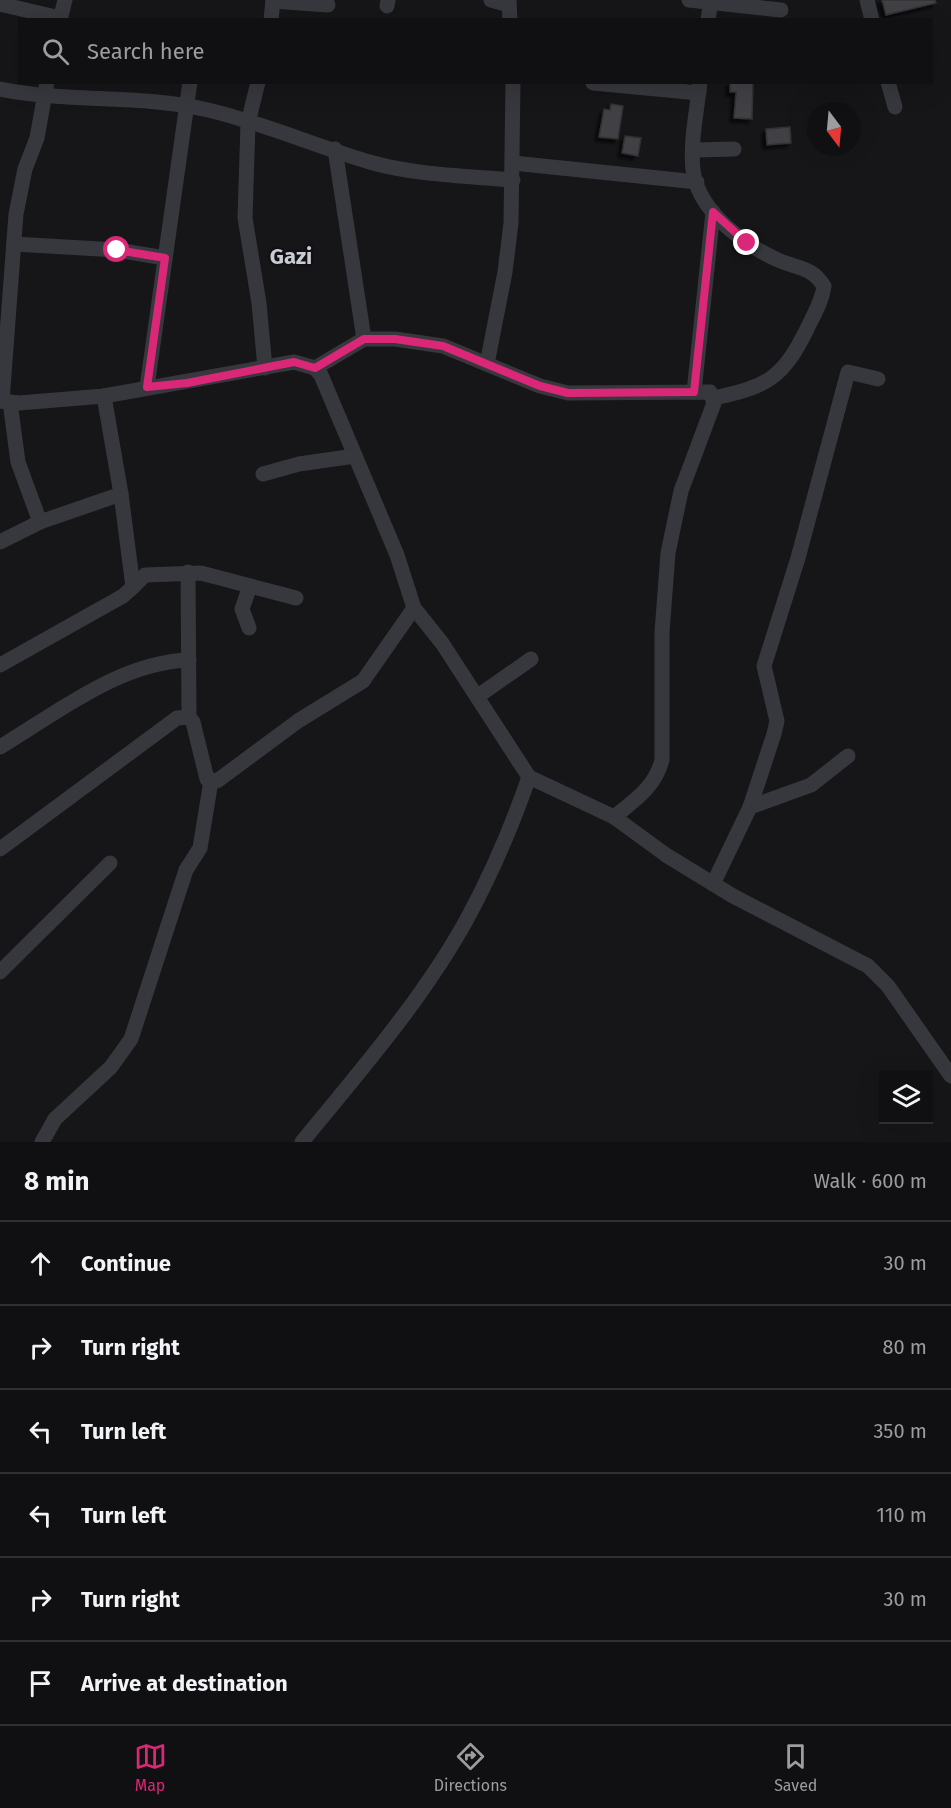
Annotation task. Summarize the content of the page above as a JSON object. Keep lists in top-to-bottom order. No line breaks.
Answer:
{"districts":["Gazi"],"north":"bottom","page":{"search":"Search here","heading":["8 min","Walk · 600 m"],"list":[["Continue","30 m"],["Turn right","80 m"],["Turn left","350 m"],["Turn left","110 m"],["Turn right","30 m"],"Arrive at destination"],"nav":["Map","Directions","Saved"]}}
